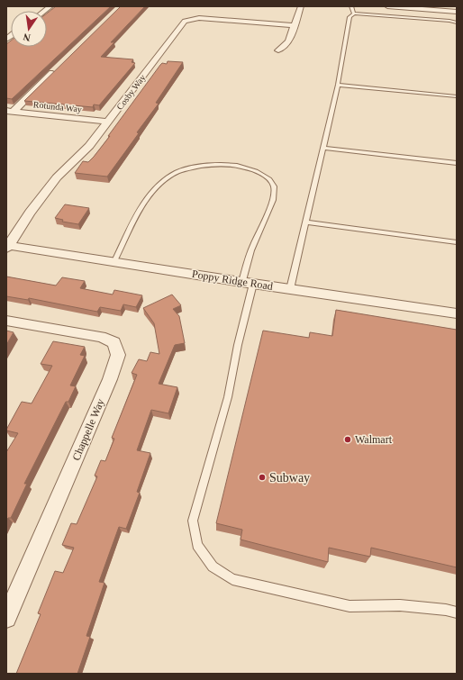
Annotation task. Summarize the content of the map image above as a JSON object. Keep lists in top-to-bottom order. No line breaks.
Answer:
{"streets":{"street":["Cosby Way","Rotunda Way","Poppy Ridge Road","Chappelle Way"]},"crossings":[["Cosby Way","Rotunda Way"],["Cosby Way","Poppy Ridge Road"]],"places":["Walmart","Subway"],"north":"bottom"}
